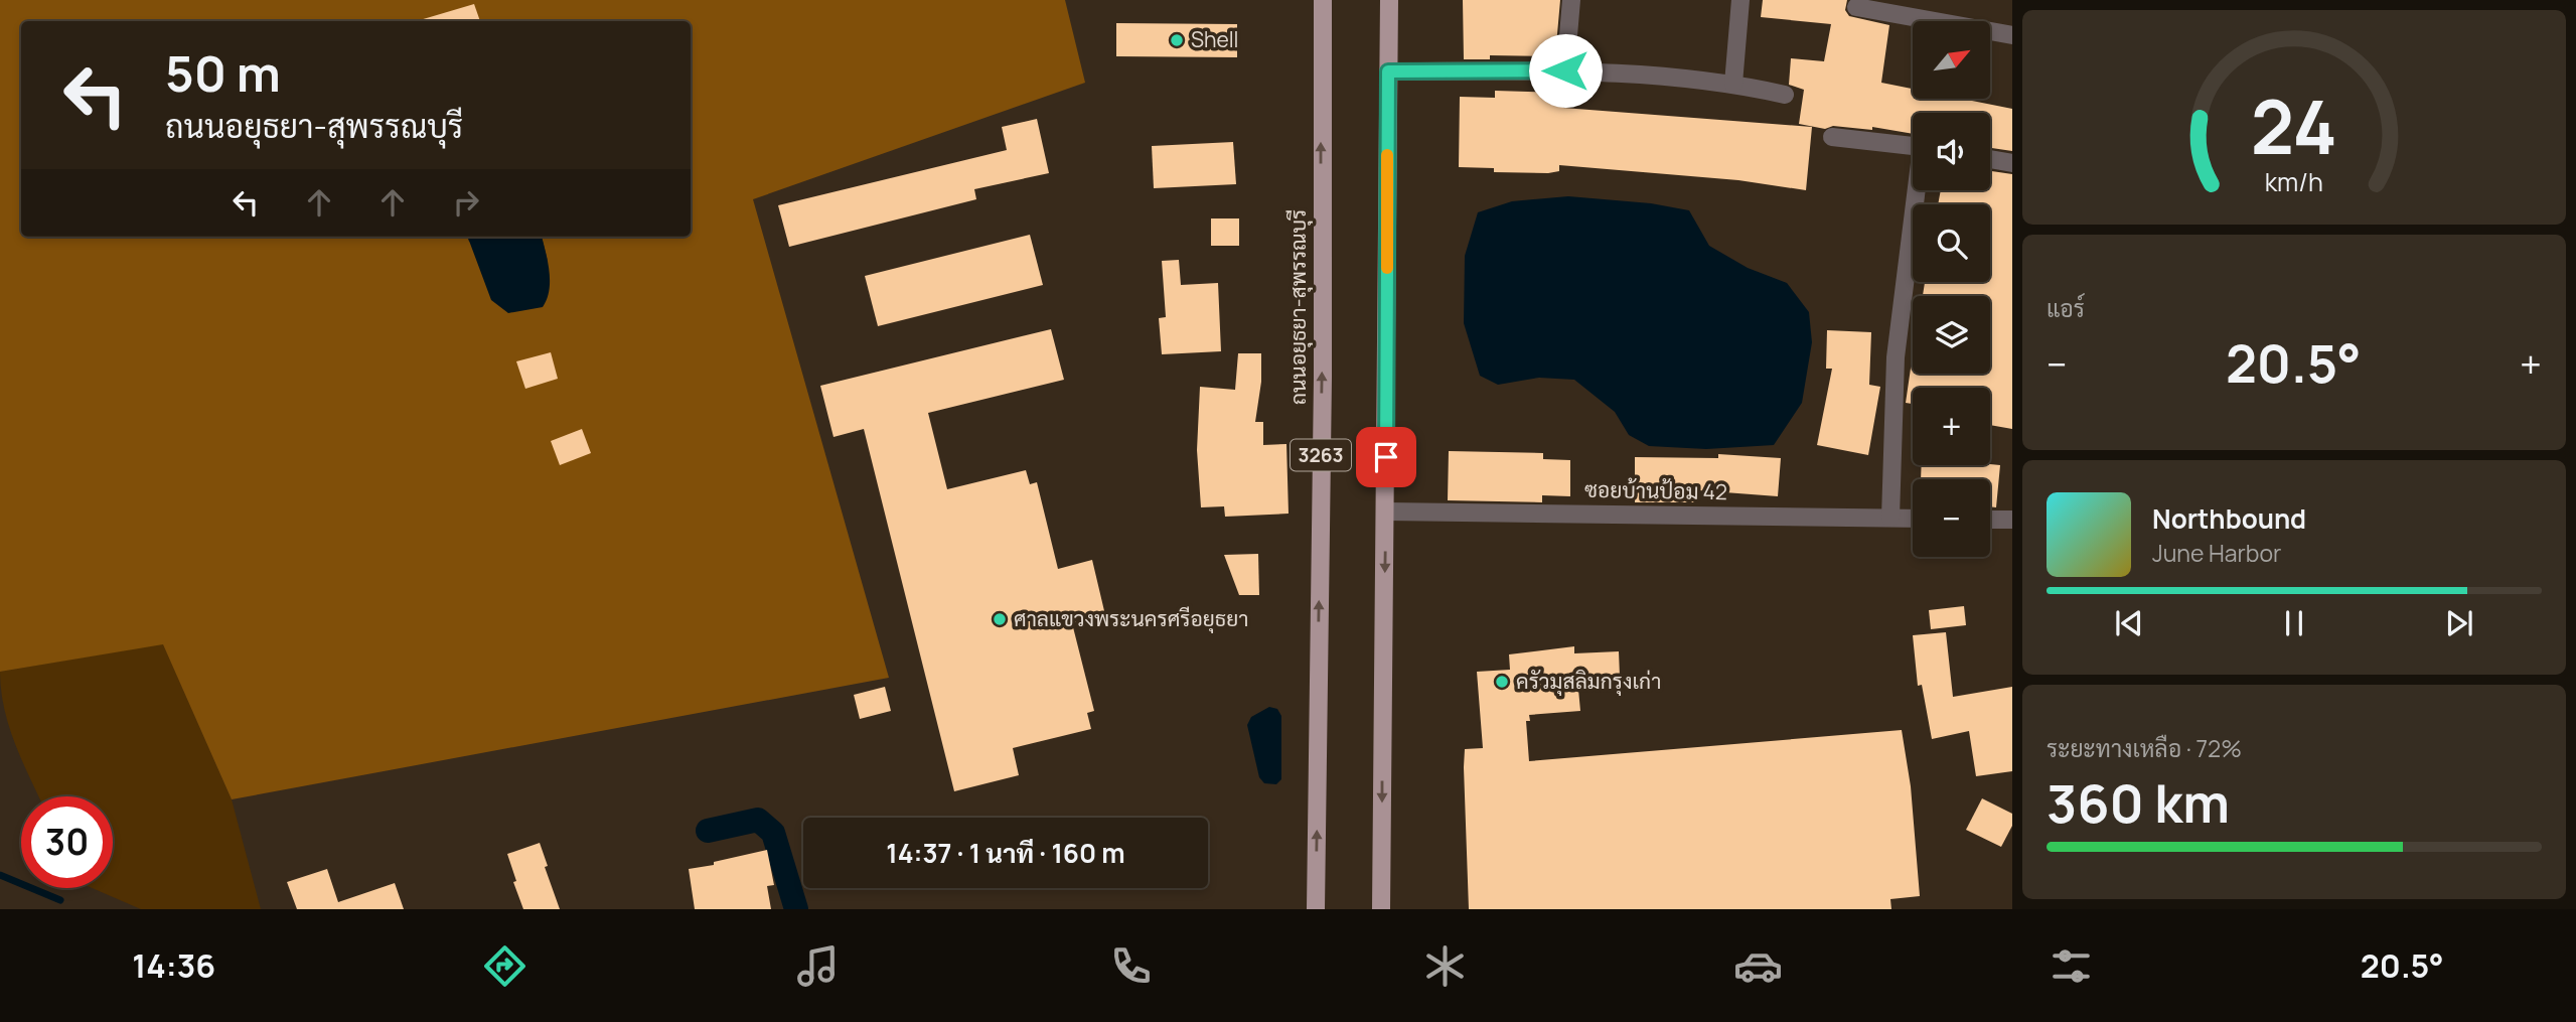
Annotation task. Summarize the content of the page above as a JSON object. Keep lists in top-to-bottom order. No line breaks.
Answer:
{"streets":{"main road":["ถนนอยุธยา-สุพรรณบุรี","3263"],"street":["ซอยบ้านป้อม 42"]},"places":["Shell","ศาลแขวงพระนครศรีอยุธยา","ครัวมุสลิมกรุงเก่า"],"north":"top right","page":{"map_buttons":["+","−"],"turn":["50 m","ถนนอยุธยา-สุพรรณบุรี"],"tile":["แอร์",["ระยะทางเหลือ · 72%","360 km"]],"heat":["−","20.5°","+"],"song":["Northbound","June Harbor"],"limit":"30","trip":"14:37 · 1 นาที · 160 m","tabs":["14:36","20.5°"],"gauge":["24","km/h"]}}
